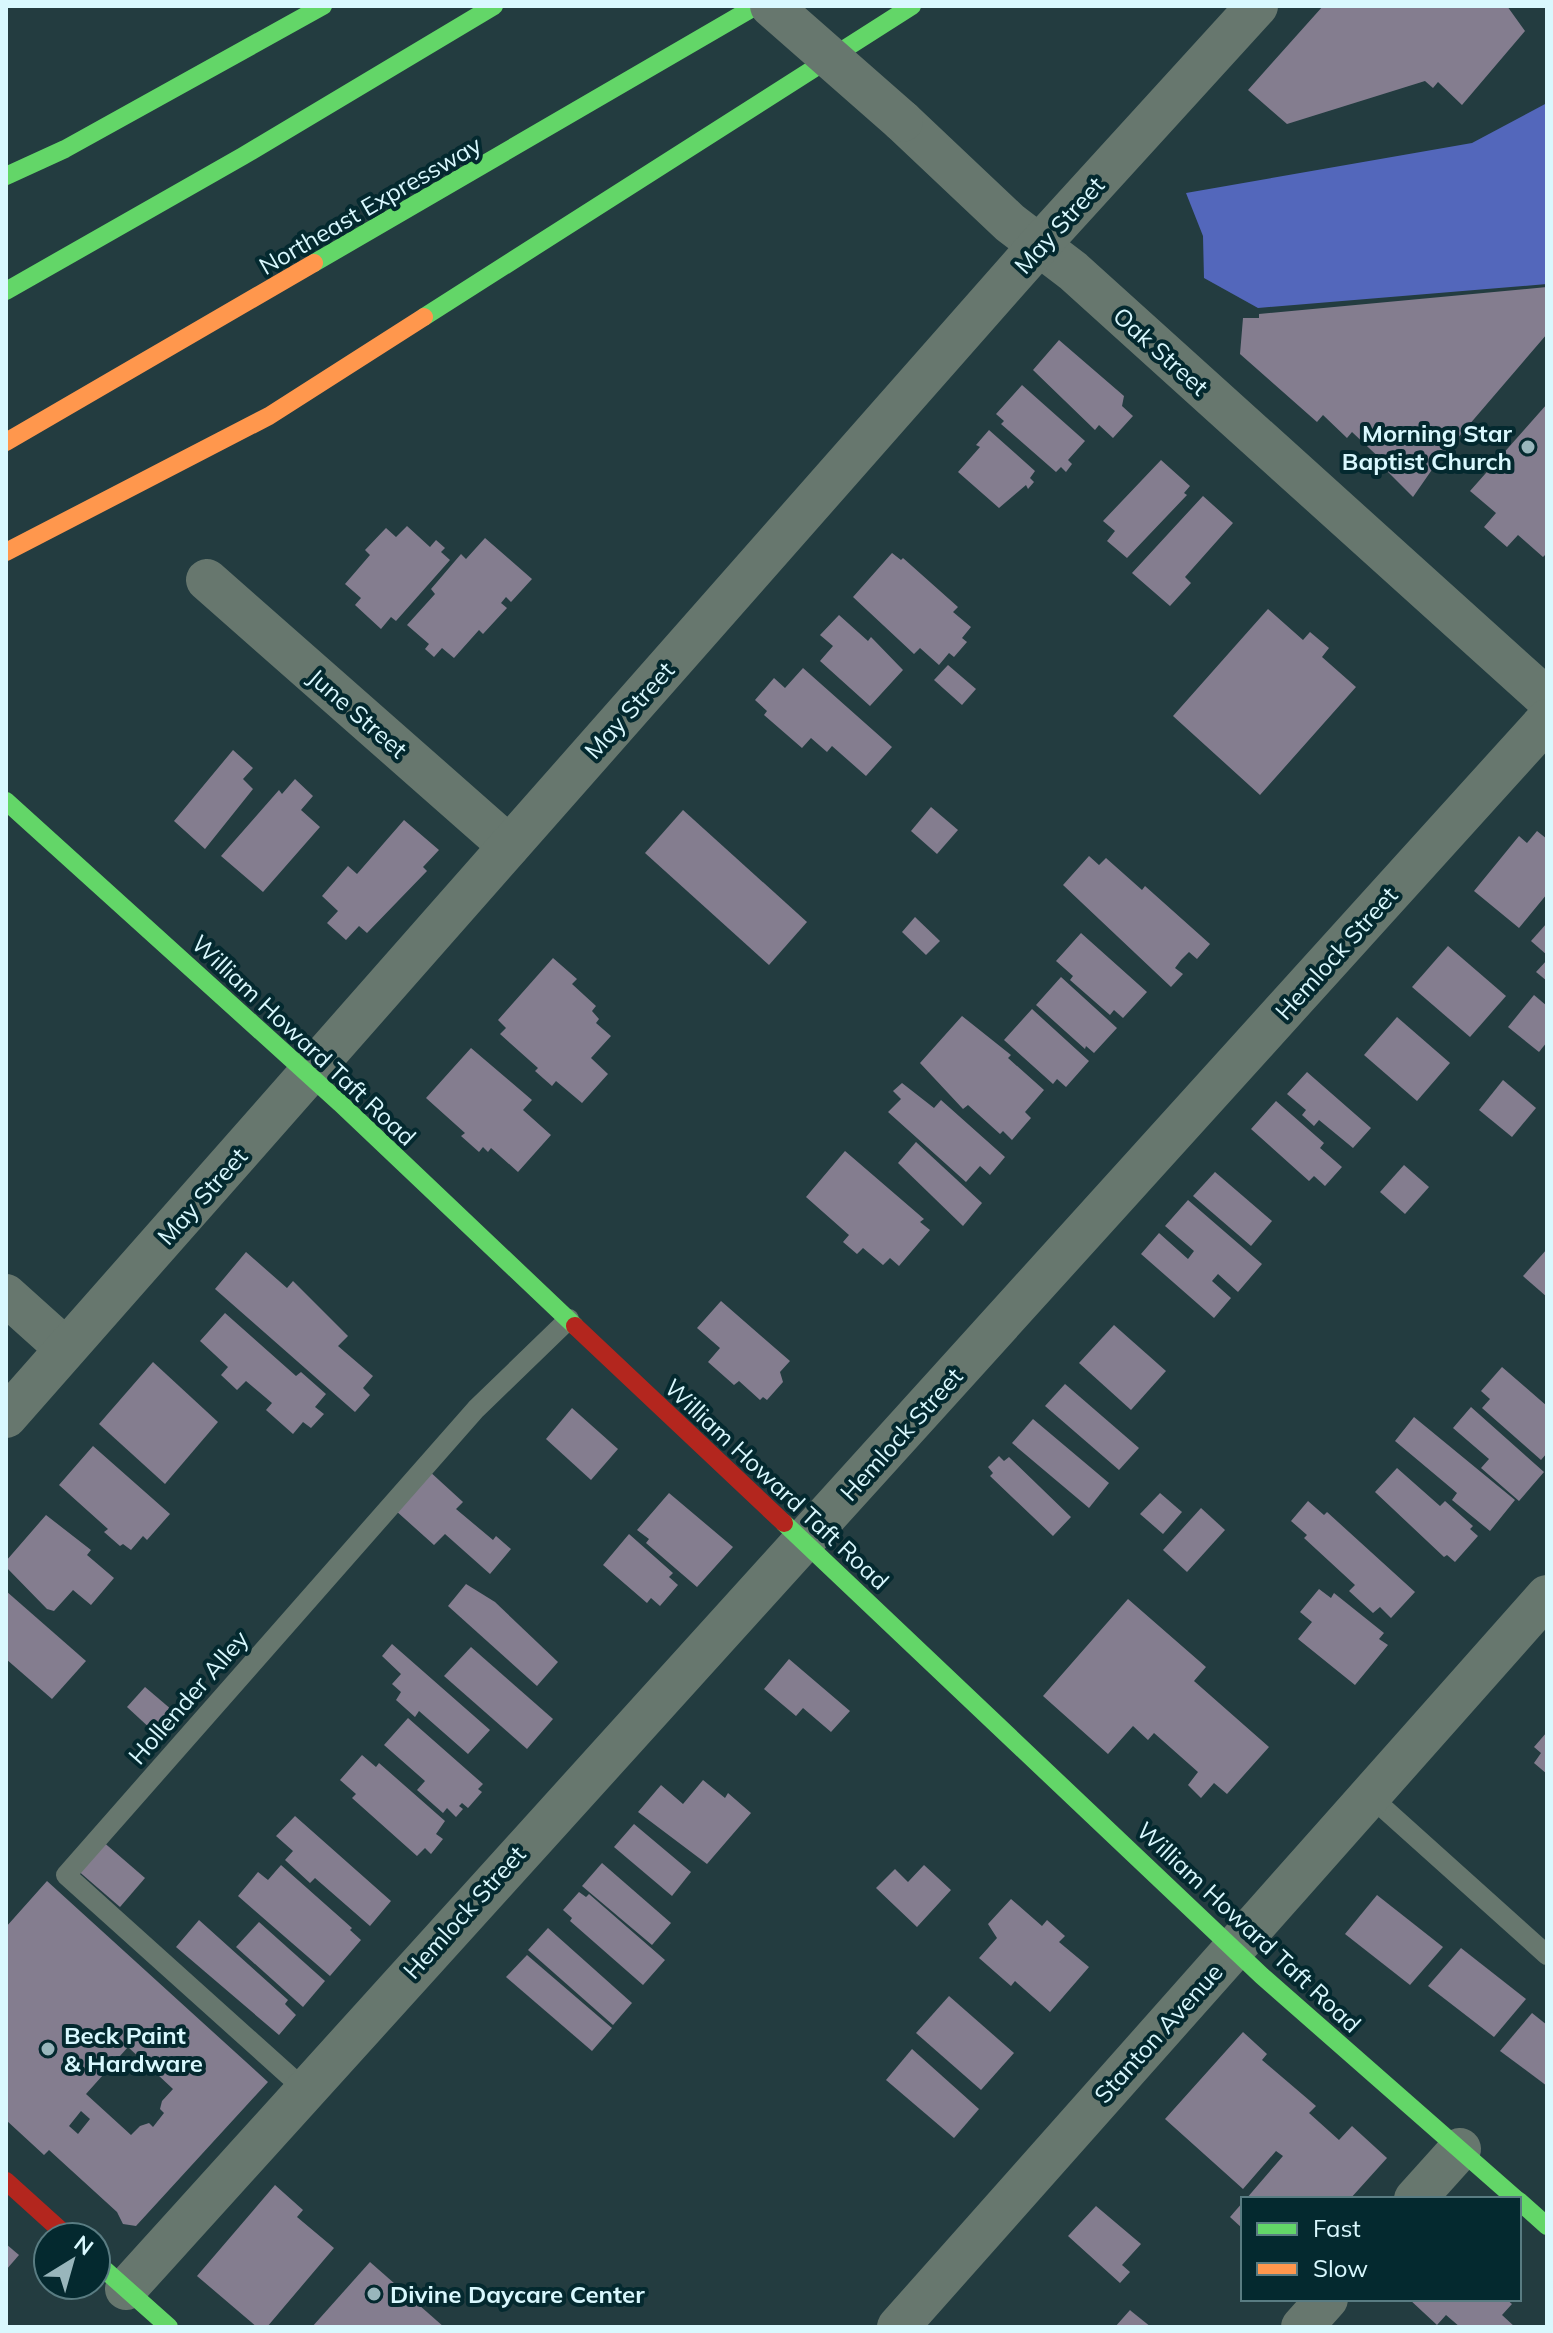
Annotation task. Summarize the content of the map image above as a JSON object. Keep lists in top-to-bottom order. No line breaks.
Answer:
{"streets":{"main road":["Northeast Expressway","William Howard Taft Road"],"street":["May Street","Oak Street","June Street","Hemlock Street","Stanton Avenue"],"lane":["Hollender Alley"]},"crossings":[["May Street","Oak Street"],["May Street","June Street"],["May Street","William Howard Taft Road"],["Hemlock Street","William Howard Taft Road"],["Hemlock Street","Hollender Alley"],["William Howard Taft Road","Hollender Alley"],["William Howard Taft Road","Stanton Avenue"]],"places":["Morning Star Baptist Church","Beck Paint & Hardware","Divine Daycare Center"],"legend":["Fast","Slow"],"north":"top right"}
